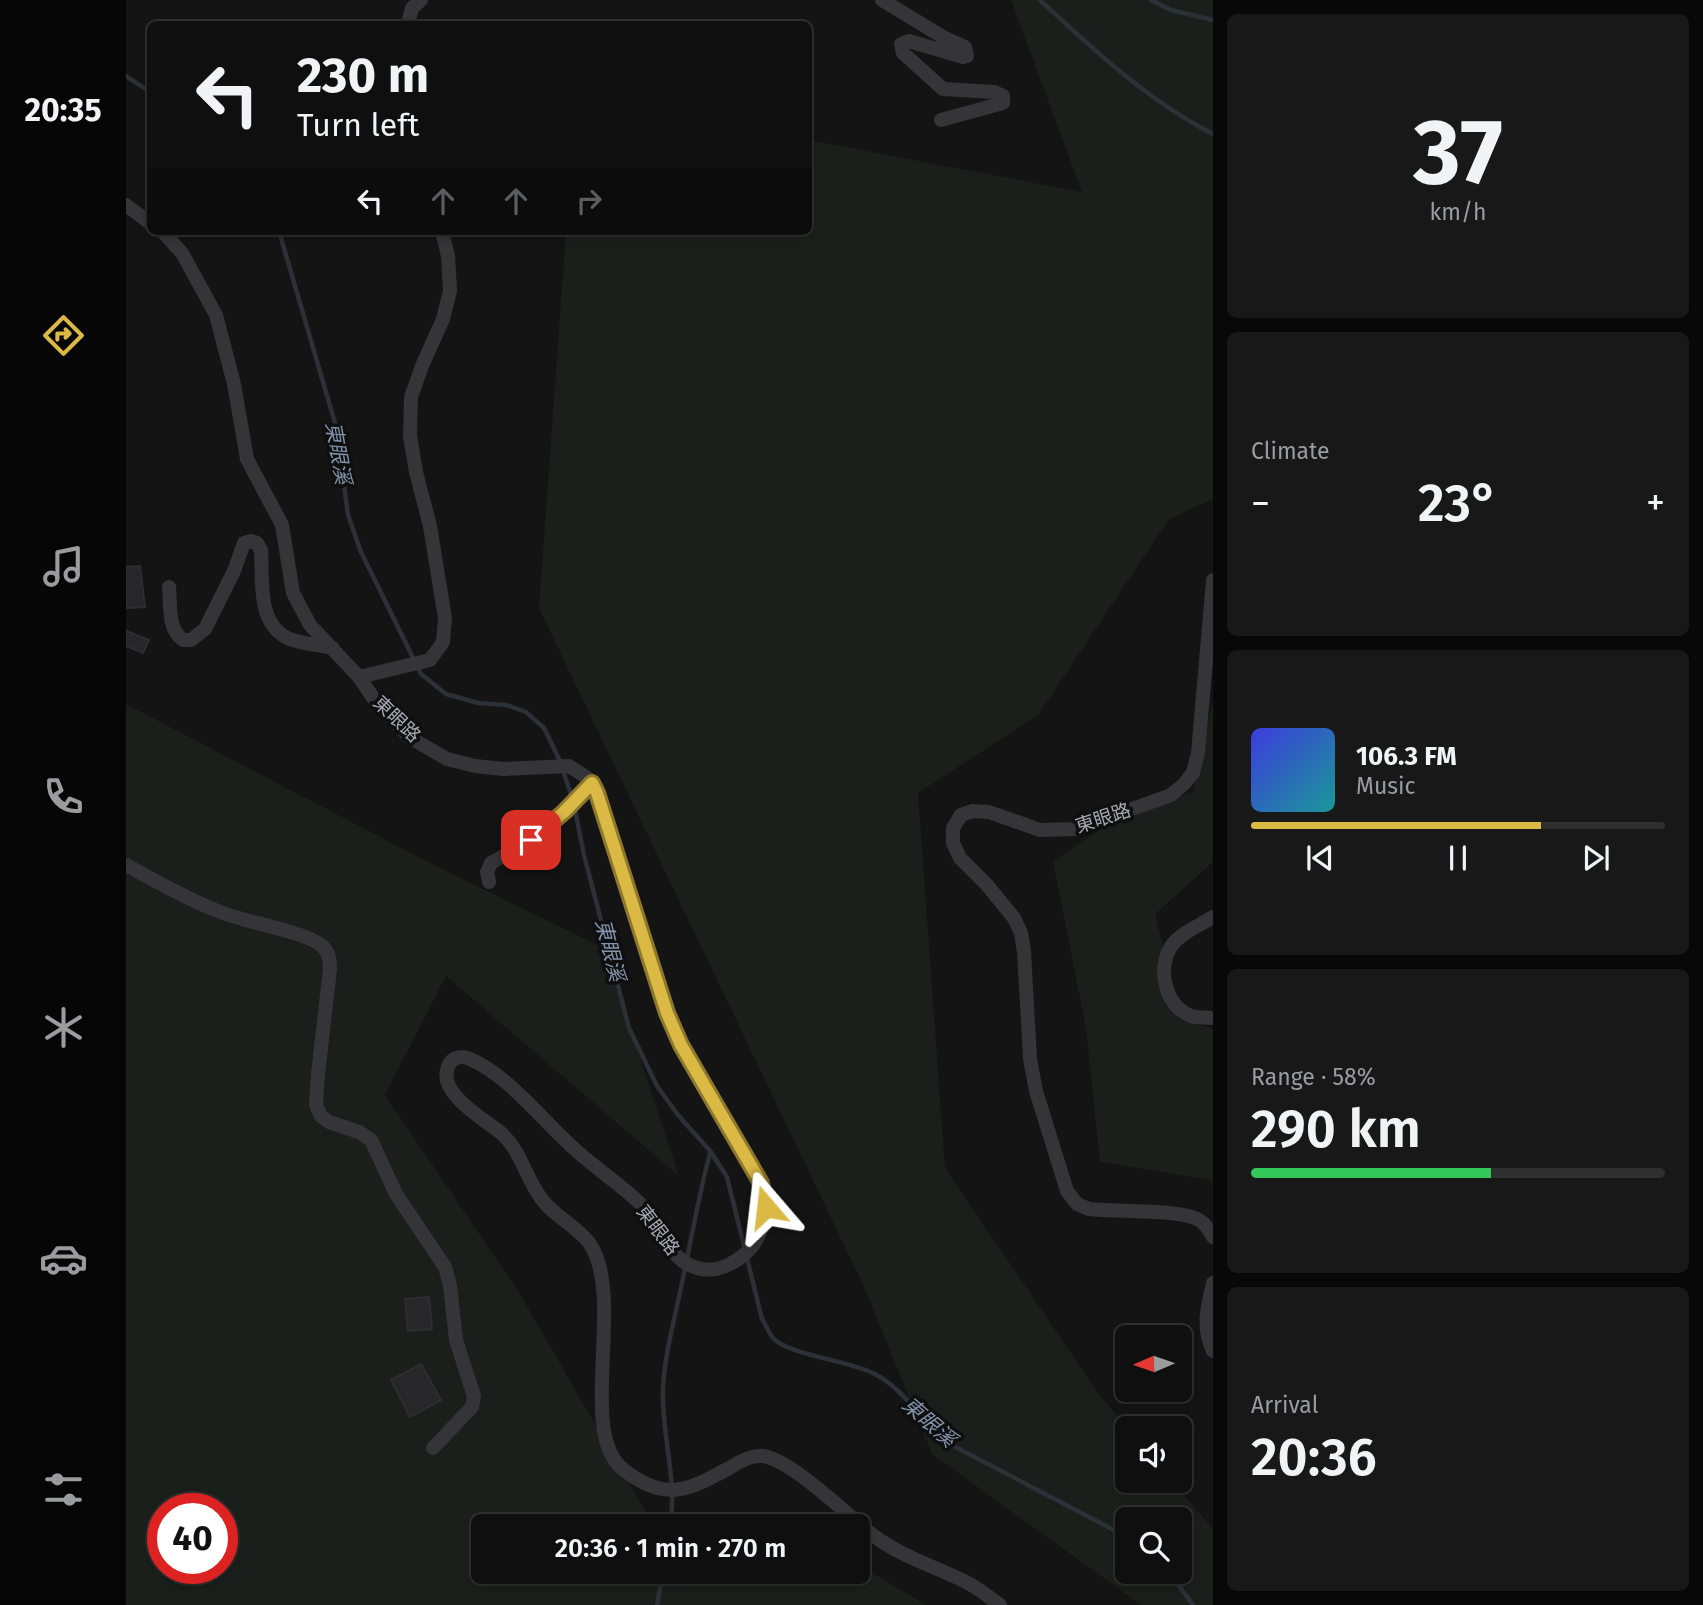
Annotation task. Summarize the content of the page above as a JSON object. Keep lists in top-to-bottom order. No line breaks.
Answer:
{"streets":{"street":["東眼路"]},"water":["東眼溪"],"north":"left","page":{"tabs":"20:35","tile":[["37","km/h"],"Climate",["Range · 58%","290 km"],["Arrival","20:36"]],"turn":["230 m","Turn left"],"heat":["−","23°","+"],"song":["106.3 FM","Music"],"limit":"40","trip":"20:36 · 1 min · 270 m"}}
